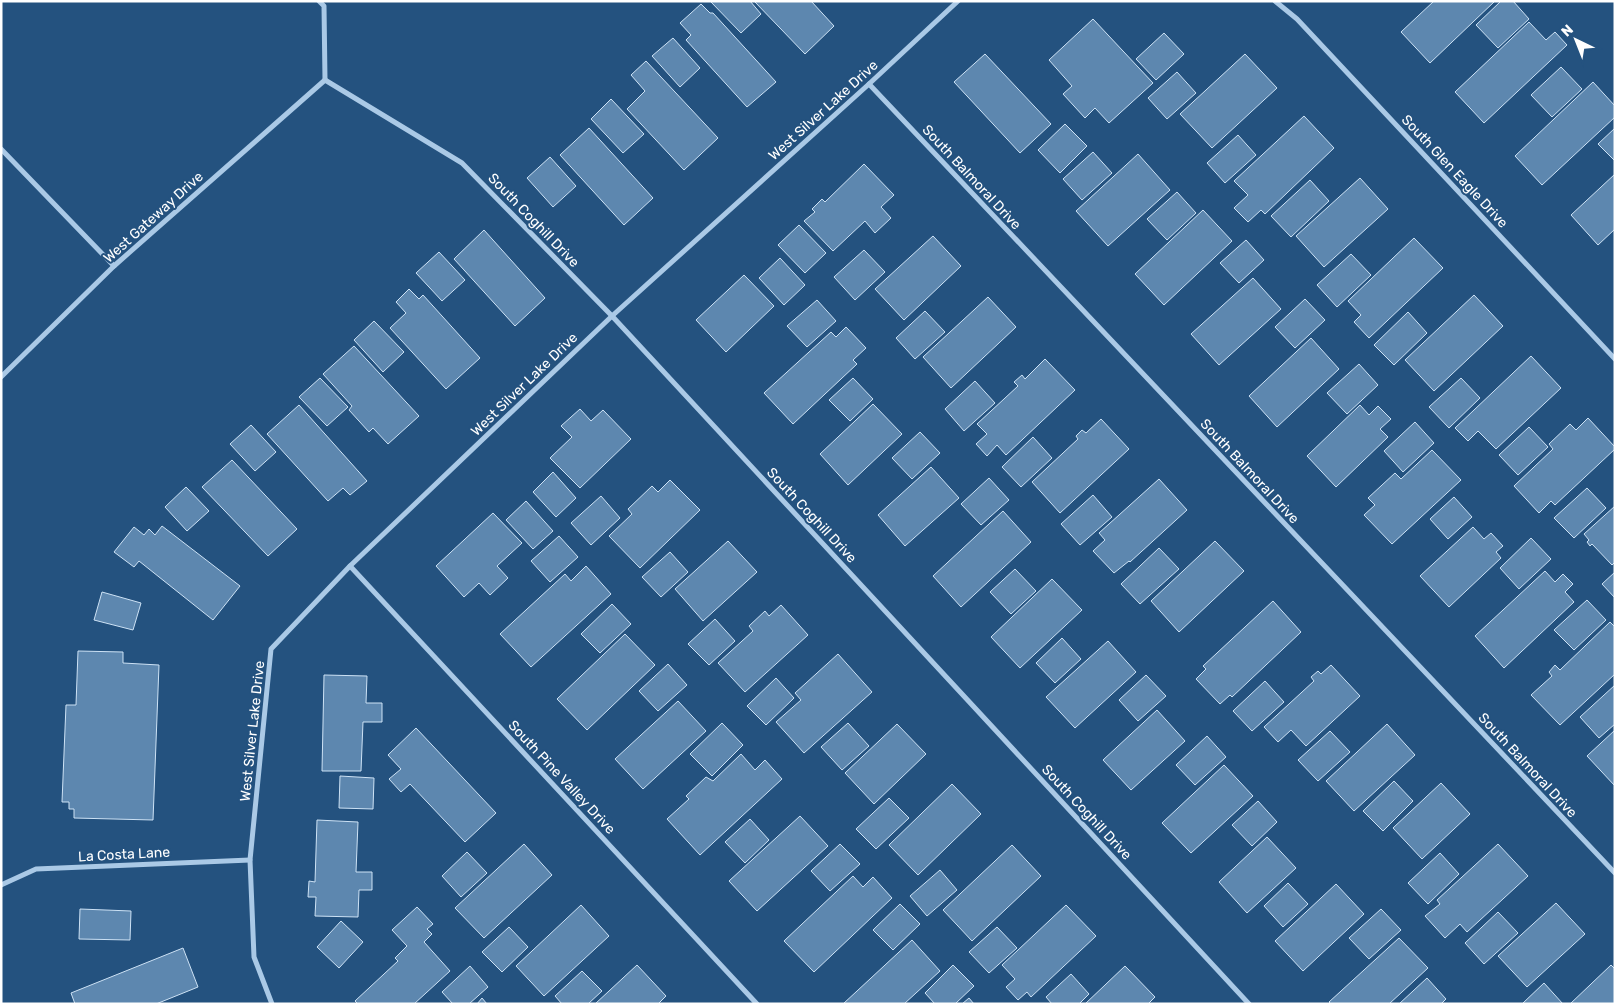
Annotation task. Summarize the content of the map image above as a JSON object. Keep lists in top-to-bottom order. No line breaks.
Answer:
{"streets":{"street":["West Silver Lake Drive","South Glen Eagle Drive","South Balmoral Drive","West Gateway Drive","South Coghill Drive","South Pine Valley Drive","La Costa Lane"]},"crossings":[["West Silver Lake Drive","South Balmoral Drive"],["West Silver Lake Drive","South Coghill Drive"],["West Silver Lake Drive","South Pine Valley Drive"],["West Silver Lake Drive","La Costa Lane"],["West Gateway Drive","South Coghill Drive"]],"north":"top left"}
